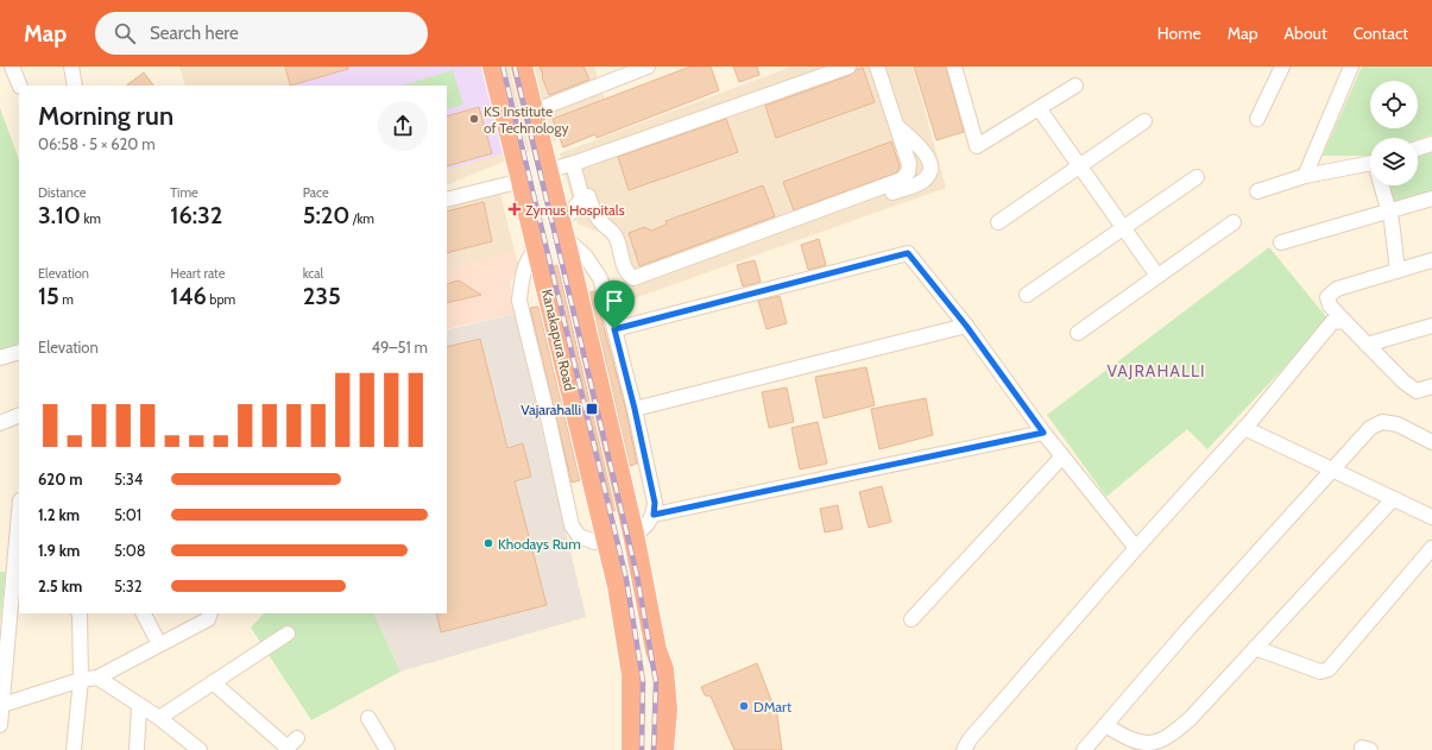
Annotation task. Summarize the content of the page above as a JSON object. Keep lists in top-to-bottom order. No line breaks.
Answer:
{"streets":{"highway":["Kanakapura Road"]},"districts":["VAJRAHALLI"],"places":{"other":["KS Institute of Technology","Khodays Rum","DMart"],"health":["Zymus Hospitals"],"transit":["Vajarahalli"]},"page":{"header":"Map","search":"Search here","nav":["Home","Map","About","Contact"],"heading":["Morning run","06:58 · 5 × 620 m"],"stats":[["Distance","3.10 km"],["Time","16:32"],["Pace","5:20 /km"],["Elevation","15 m"],["Heart rate","146 bpm"],["kcal","235"]],"chart":["Elevation","49–51 m"],"list":[{"name":"620 m","note":"5:34"},{"name":"1.2 km","note":"5:01"},{"name":"1.9 km","note":"5:08"},{"name":"2.5 km","note":"5:32"}]}}
